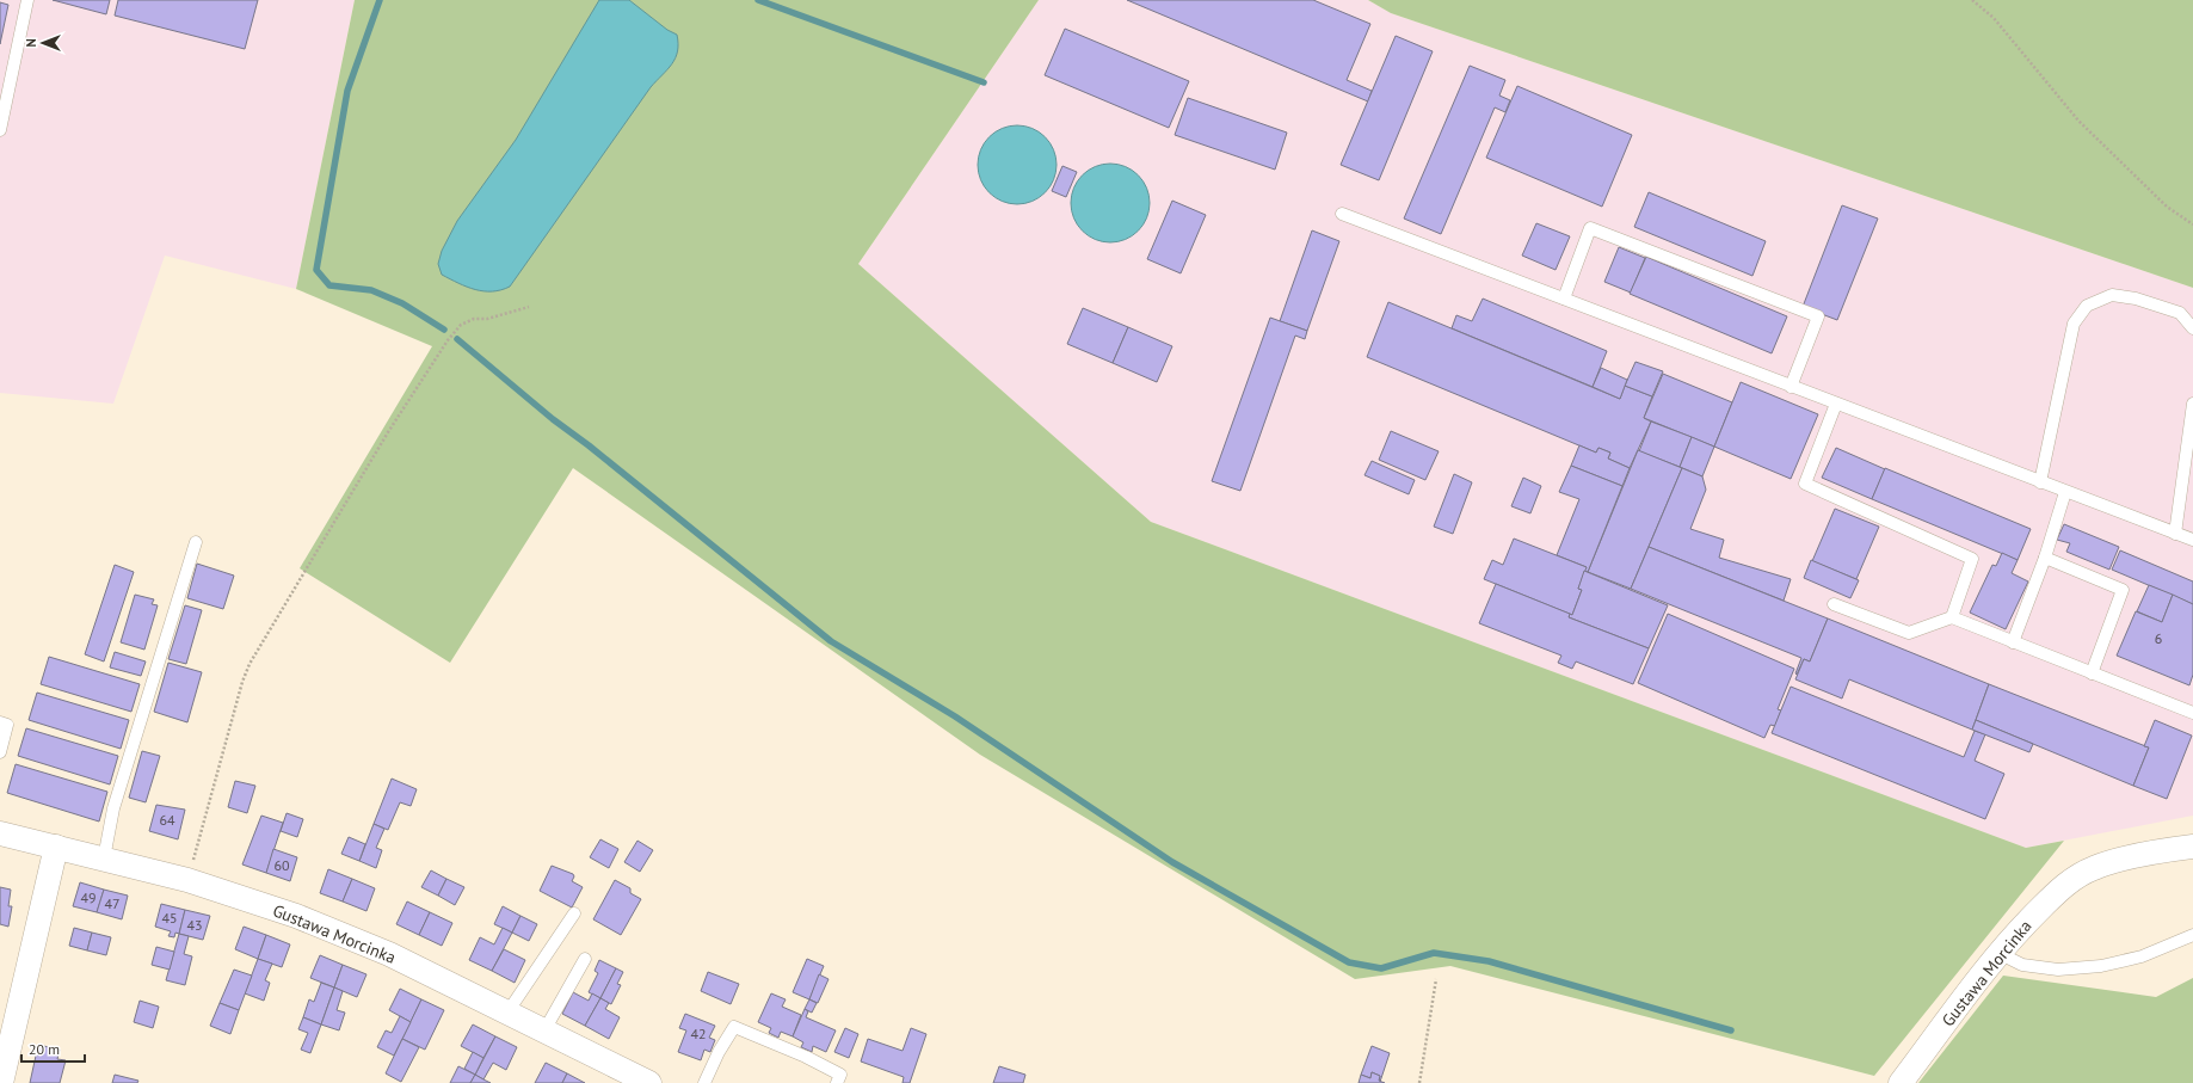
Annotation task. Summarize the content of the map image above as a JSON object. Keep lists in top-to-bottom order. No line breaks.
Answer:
{"streets":{"street":["Gustawa Morcinka"]},"house_numbers":["6","64","60","49","47","45","43","42"],"scale_bar":"20 m","north":"left"}
